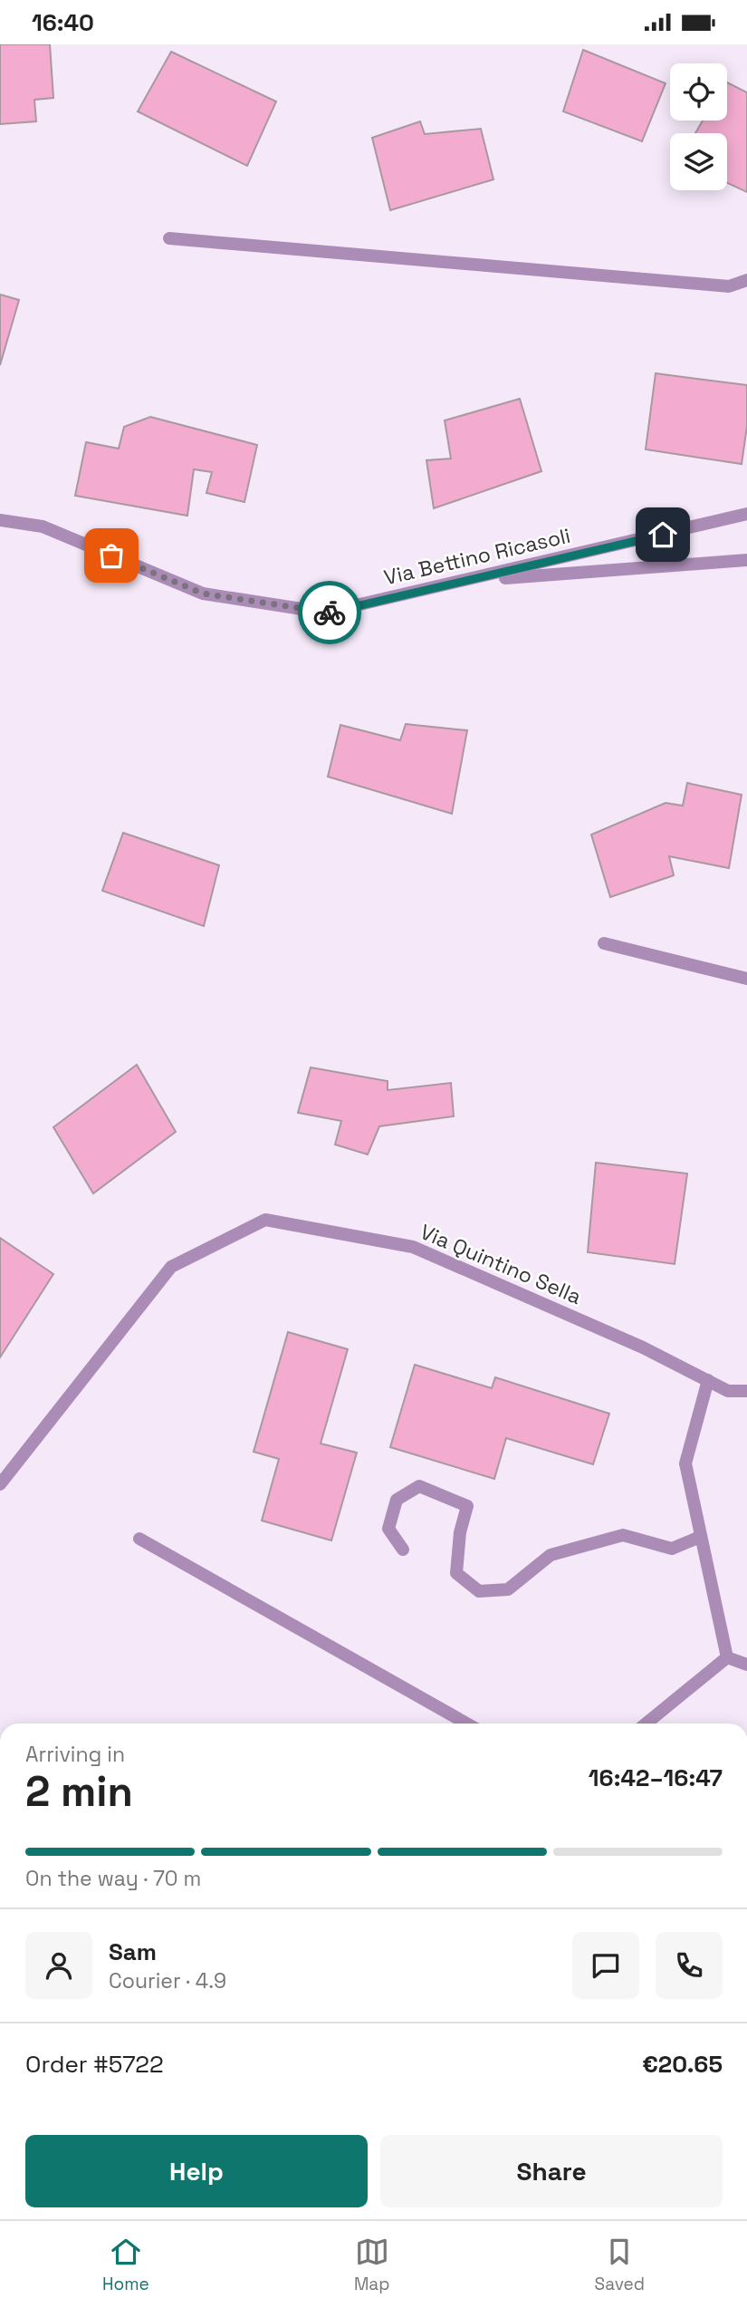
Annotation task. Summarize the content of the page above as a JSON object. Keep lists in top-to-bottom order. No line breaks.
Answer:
{"streets":{"street":["Via Bettino Ricasoli","Via Quintino Sella"]},"page":{"status":"16:40","heading":["2 min","Arriving in","16:42–16:47"],"panel":["Sam","Courier · 4.9","Order #5722","€20.65"],"bar":"On the way · 70 m","buttons":["Help","Share"],"tabs":["Home","Map","Saved"]}}
